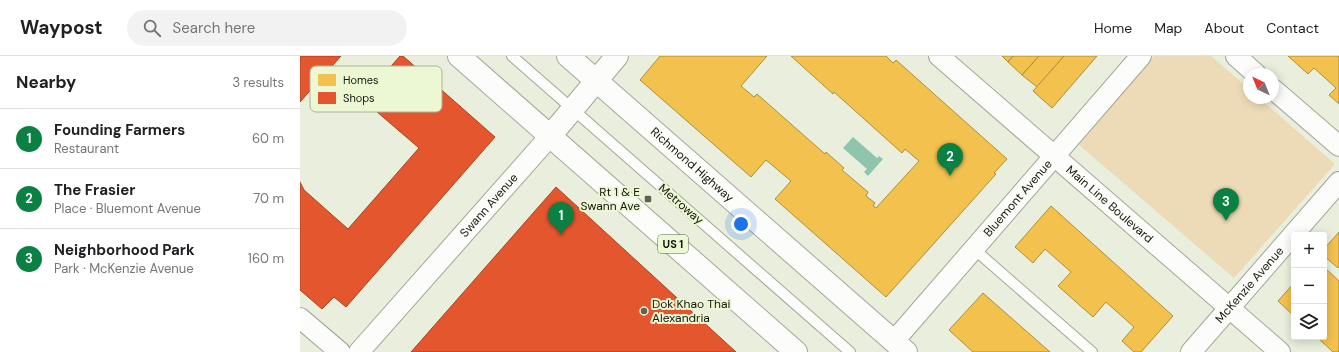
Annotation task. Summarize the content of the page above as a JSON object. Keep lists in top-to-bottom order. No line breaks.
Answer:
{"streets":{"main road":["Richmond Highway","Swann Avenue","US 1"],"street":["Bluemont Avenue","Main Line Boulevard","McKenzie Avenue"],"lane":["Metroway"]},"crossings":[["Richmond Highway","Bluemont Avenue"],["Richmond Highway","Swann Avenue"],["Bluemont Avenue","Main Line Boulevard"],["Metroway","Swann Avenue"],["Swann Avenue","US 1"],["Main Line Boulevard","McKenzie Avenue"]],"places":{"transit":["Rt 1 & E Swann Ave"],"other":["Dok Khao Thai Alexandria"]},"legend":["Homes","Shops"],"north":"top left","page":{"header":"Waypost","search":"Search here","nav":["Home","Map","About","Contact"],"heading":["Nearby","3 results"],"list":[{"mark":"1","name":"Founding Farmers","note":"Restaurant","value":"60 m"},{"mark":"2","name":"The Frasier","note":"Place · Bluemont Avenue","value":"70 m"},{"mark":"3","name":"Neighborhood Park","note":"Park · McKenzie Avenue","value":"160 m"}],"pins":["2","3","1"],"map_buttons":["+","−"]}}
